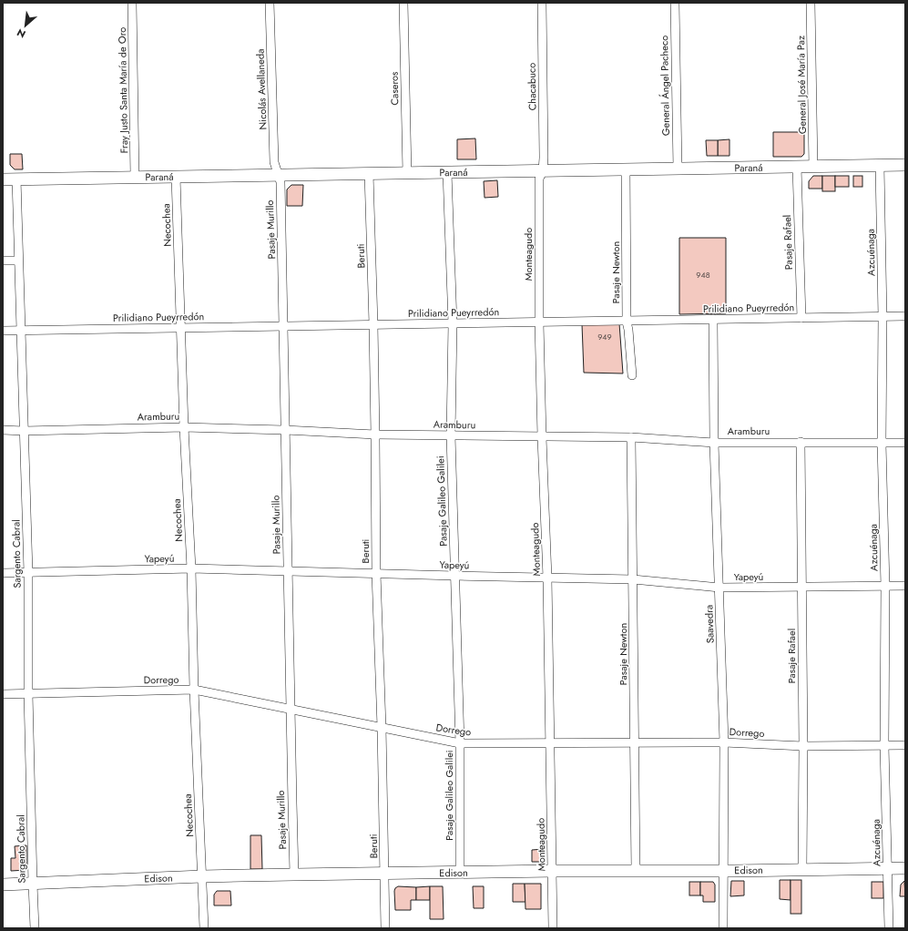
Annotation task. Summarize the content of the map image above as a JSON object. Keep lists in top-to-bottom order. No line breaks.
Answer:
{"streets":{"street":["General José María Paz","General Ángel Pacheco","Chacabuco","Caseros","Nicolás Avellaneda","Fray Justo Santa María de Oro","Paraná","Necochea","Pasaje Murillo","Pasaje Rafael","Azcuénaga","Monteagudo","Beruti","Pasaje Newton","Prilidiano Pueyrredón","Aramburu","Pasaje Galileo Galilei","Sargento Cabral","Yapeyú","Saavedra","Dorrego","Edison"]},"crossings":[["General José María Paz","Paraná"],["General Ángel Pacheco","Paraná"],["Chacabuco","Paraná"],["Chacabuco","Monteagudo"],["Caseros","Paraná"],["Nicolás Avellaneda","Paraná"],["Nicolás Avellaneda","Pasaje Murillo"],["Fray Justo Santa María de Oro","Paraná"],["Paraná","Necochea"],["Paraná","Pasaje Murillo"],["Paraná","Pasaje Rafael"],["Paraná","Azcuénaga"],["Paraná","Monteagudo"],["Paraná","Beruti"],["Paraná","Pasaje Newton"],["Paraná","Pasaje Galileo Galilei"],["Paraná","Sargento Cabral"],["Necochea","Prilidiano Pueyrredón"],["Necochea","Aramburu"],["Necochea","Yapeyú"],["Necochea","Dorrego"],["Necochea","Edison"],["Pasaje Murillo","Prilidiano Pueyrredón"],["Pasaje Murillo","Aramburu"],["Pasaje Murillo","Yapeyú"],["Pasaje Murillo","Dorrego"],["Pasaje Murillo","Edison"],["Pasaje Rafael","Prilidiano Pueyrredón"],["Pasaje Rafael","Aramburu"],["Pasaje Rafael","Yapeyú"],["Pasaje Rafael","Dorrego"],["Pasaje Rafael","Edison"],["Azcuénaga","Prilidiano Pueyrredón"],["Azcuénaga","Aramburu"],["Azcuénaga","Yapeyú"],["Azcuénaga","Dorrego"],["Azcuénaga","Edison"],["Monteagudo","Prilidiano Pueyrredón"],["Monteagudo","Aramburu"],["Monteagudo","Yapeyú"],["Monteagudo","Dorrego"],["Monteagudo","Edison"],["Beruti","Prilidiano Pueyrredón"],["Beruti","Aramburu"],["Beruti","Yapeyú"],["Beruti","Dorrego"],["Beruti","Edison"],["Pasaje Newton","Prilidiano Pueyrredón"],["Pasaje Newton","Aramburu"],["Pasaje Newton","Yapeyú"],["Pasaje Newton","Dorrego"],["Pasaje Newton","Edison"],["Prilidiano Pueyrredón","Pasaje Galileo Galilei"],["Prilidiano Pueyrredón","Sargento Cabral"],["Prilidiano Pueyrredón","Saavedra"],["Aramburu","Pasaje Galileo Galilei"],["Aramburu","Sargento Cabral"],["Aramburu","Saavedra"],["Pasaje Galileo Galilei","Yapeyú"],["Pasaje Galileo Galilei","Dorrego"],["Pasaje Galileo Galilei","Edison"],["Sargento Cabral","Yapeyú"],["Sargento Cabral","Dorrego"],["Sargento Cabral","Edison"],["Yapeyú","Saavedra"],["Saavedra","Dorrego"],["Saavedra","Edison"]],"house_numbers":["948","949"],"north":"bottom left"}
